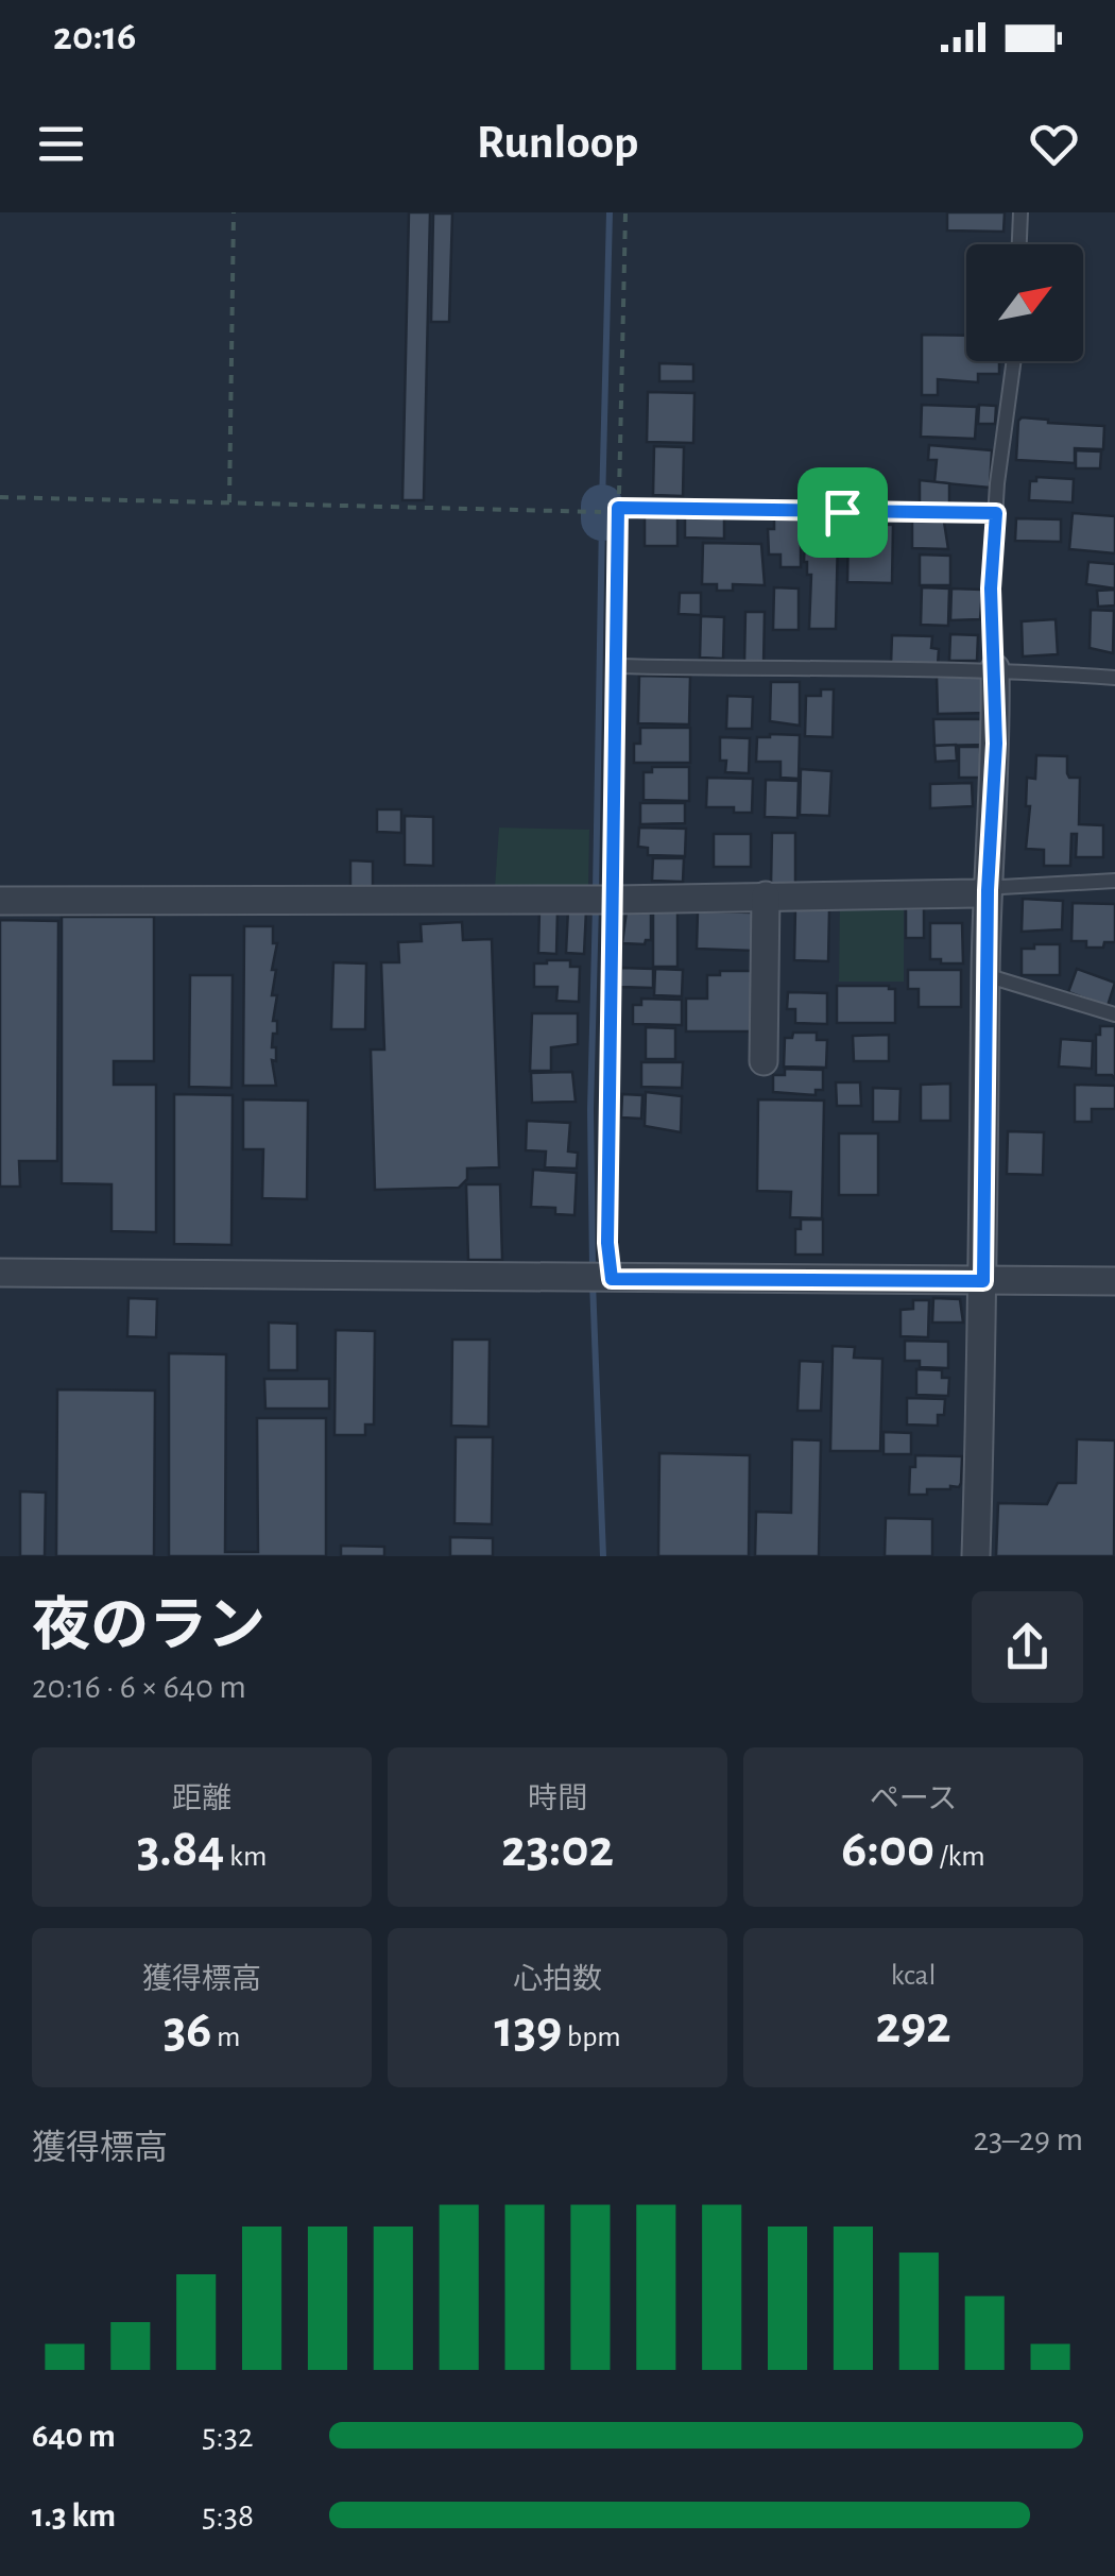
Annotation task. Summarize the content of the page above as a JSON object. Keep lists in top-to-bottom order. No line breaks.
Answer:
{"north":"top right","page":{"status":"20:16","header":"Runloop","heading":["夜のラン","20:16 · 6 × 640 m"],"stats":[["距離","3.84 km"],["時間","23:02"],["ペース","6:00 /km"],["獲得標高","36 m"],["心拍数","139 bpm"],["kcal","292"]],"chart":["獲得標高","23–29 m"],"list":[{"name":"640 m","note":"5:32"},{"name":"1.3 km","note":"5:38"}]}}
